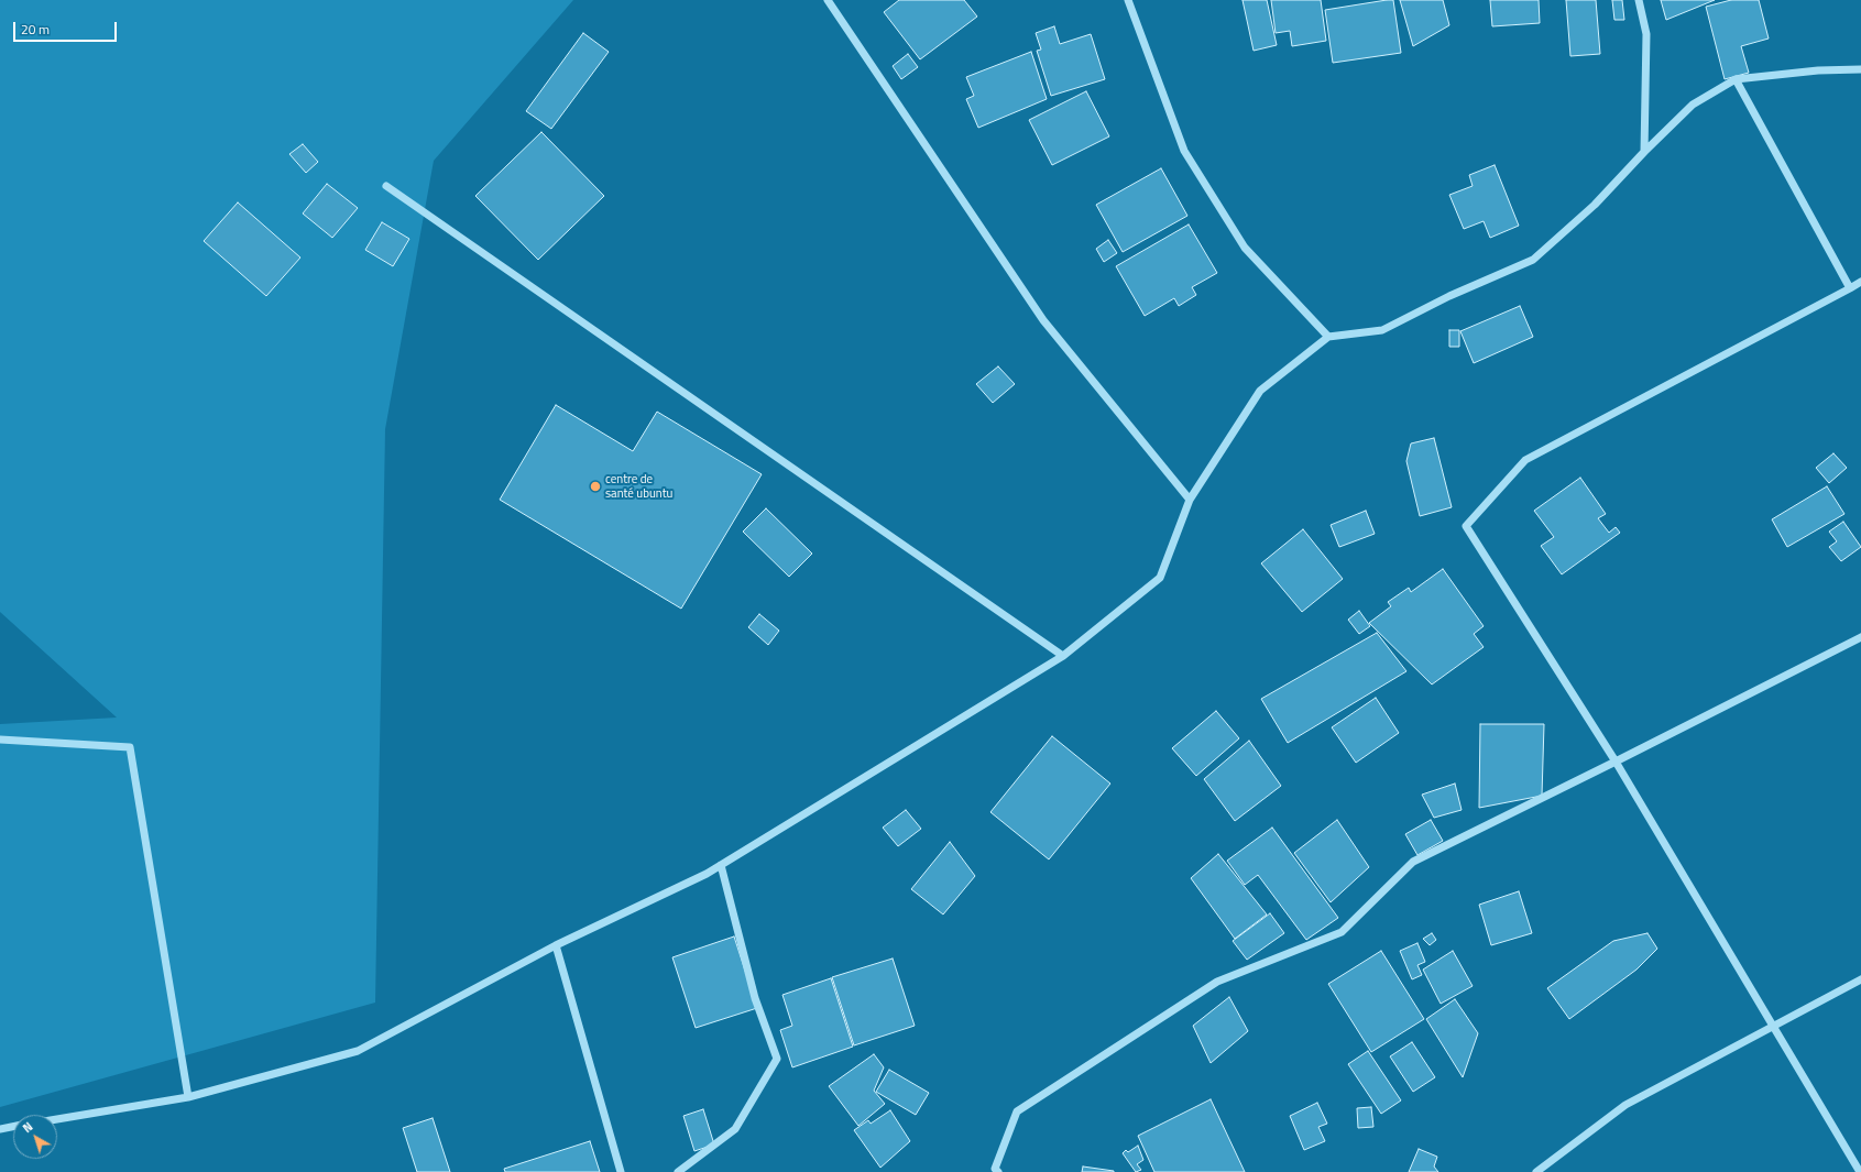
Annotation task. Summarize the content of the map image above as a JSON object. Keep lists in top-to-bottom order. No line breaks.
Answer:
{"places":["centre de santé ubuntu"],"scale_bar":"20 m","north":"top left"}
